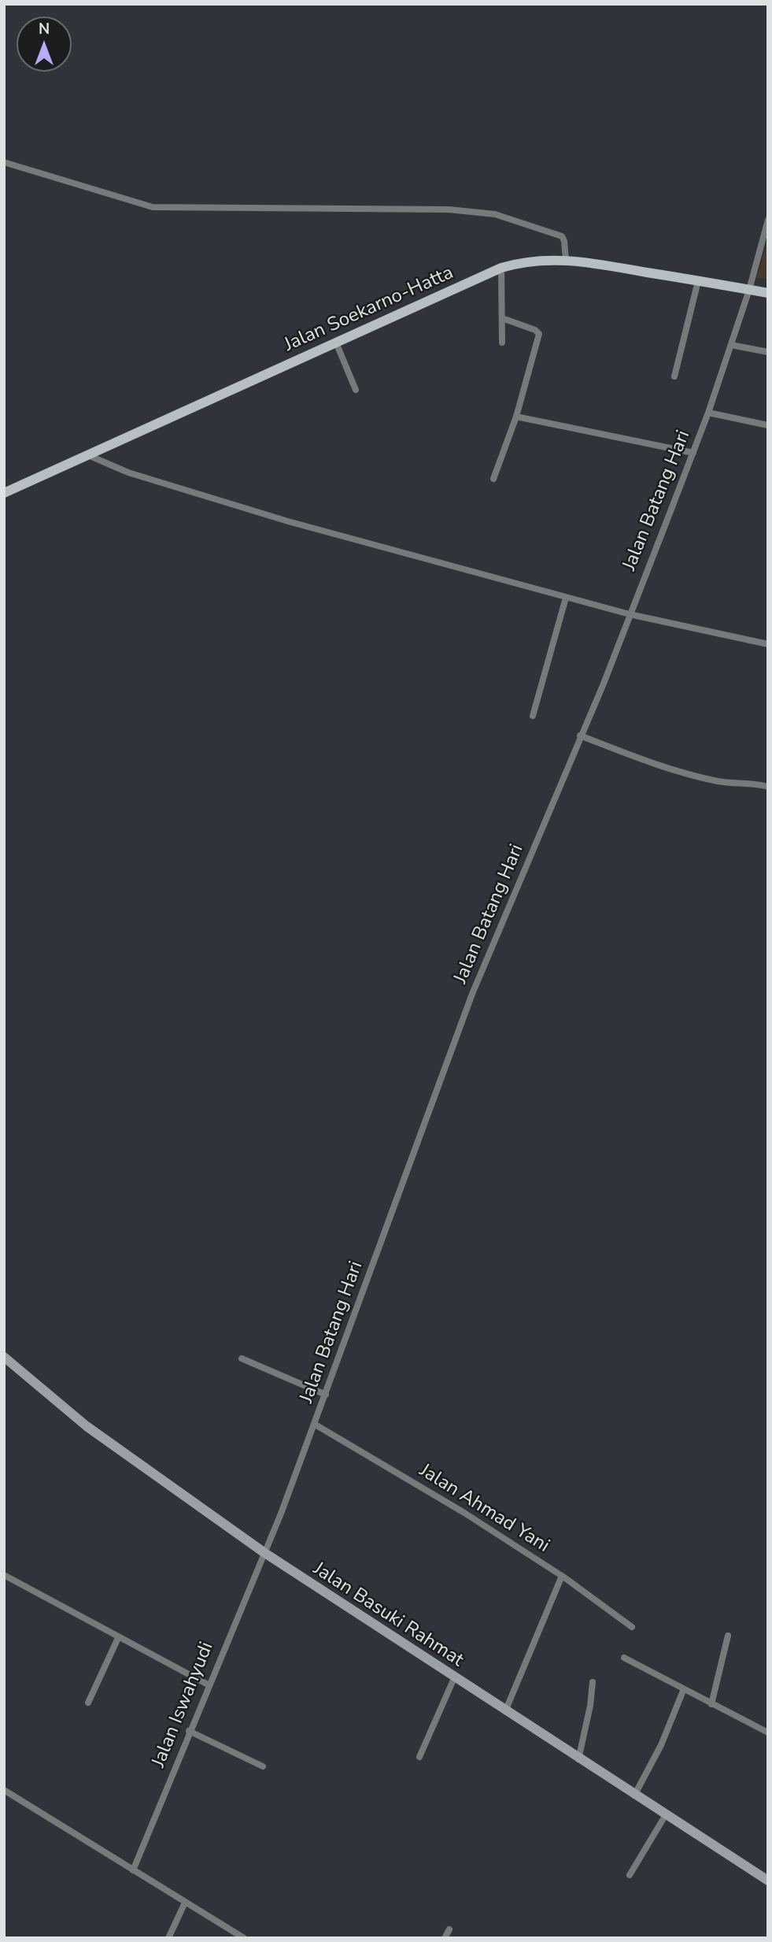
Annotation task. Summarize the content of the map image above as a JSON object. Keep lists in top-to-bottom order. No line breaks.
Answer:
{"streets":{"main road":["Jalan Soekarno-Hatta","Jalan Basuki Rahmat"],"street":["Jalan Batang Hari","Jalan Ahmad Yani","Jalan Iswahyudi"]},"crossings":[["Jalan Soekarno-Hatta","Jalan Batang Hari"],["Jalan Batang Hari","Jalan Ahmad Yani"],["Jalan Batang Hari","Jalan Basuki Rahmat"],["Jalan Batang Hari","Jalan Iswahyudi"],["Jalan Basuki Rahmat","Jalan Iswahyudi"]],"north":"top"}
